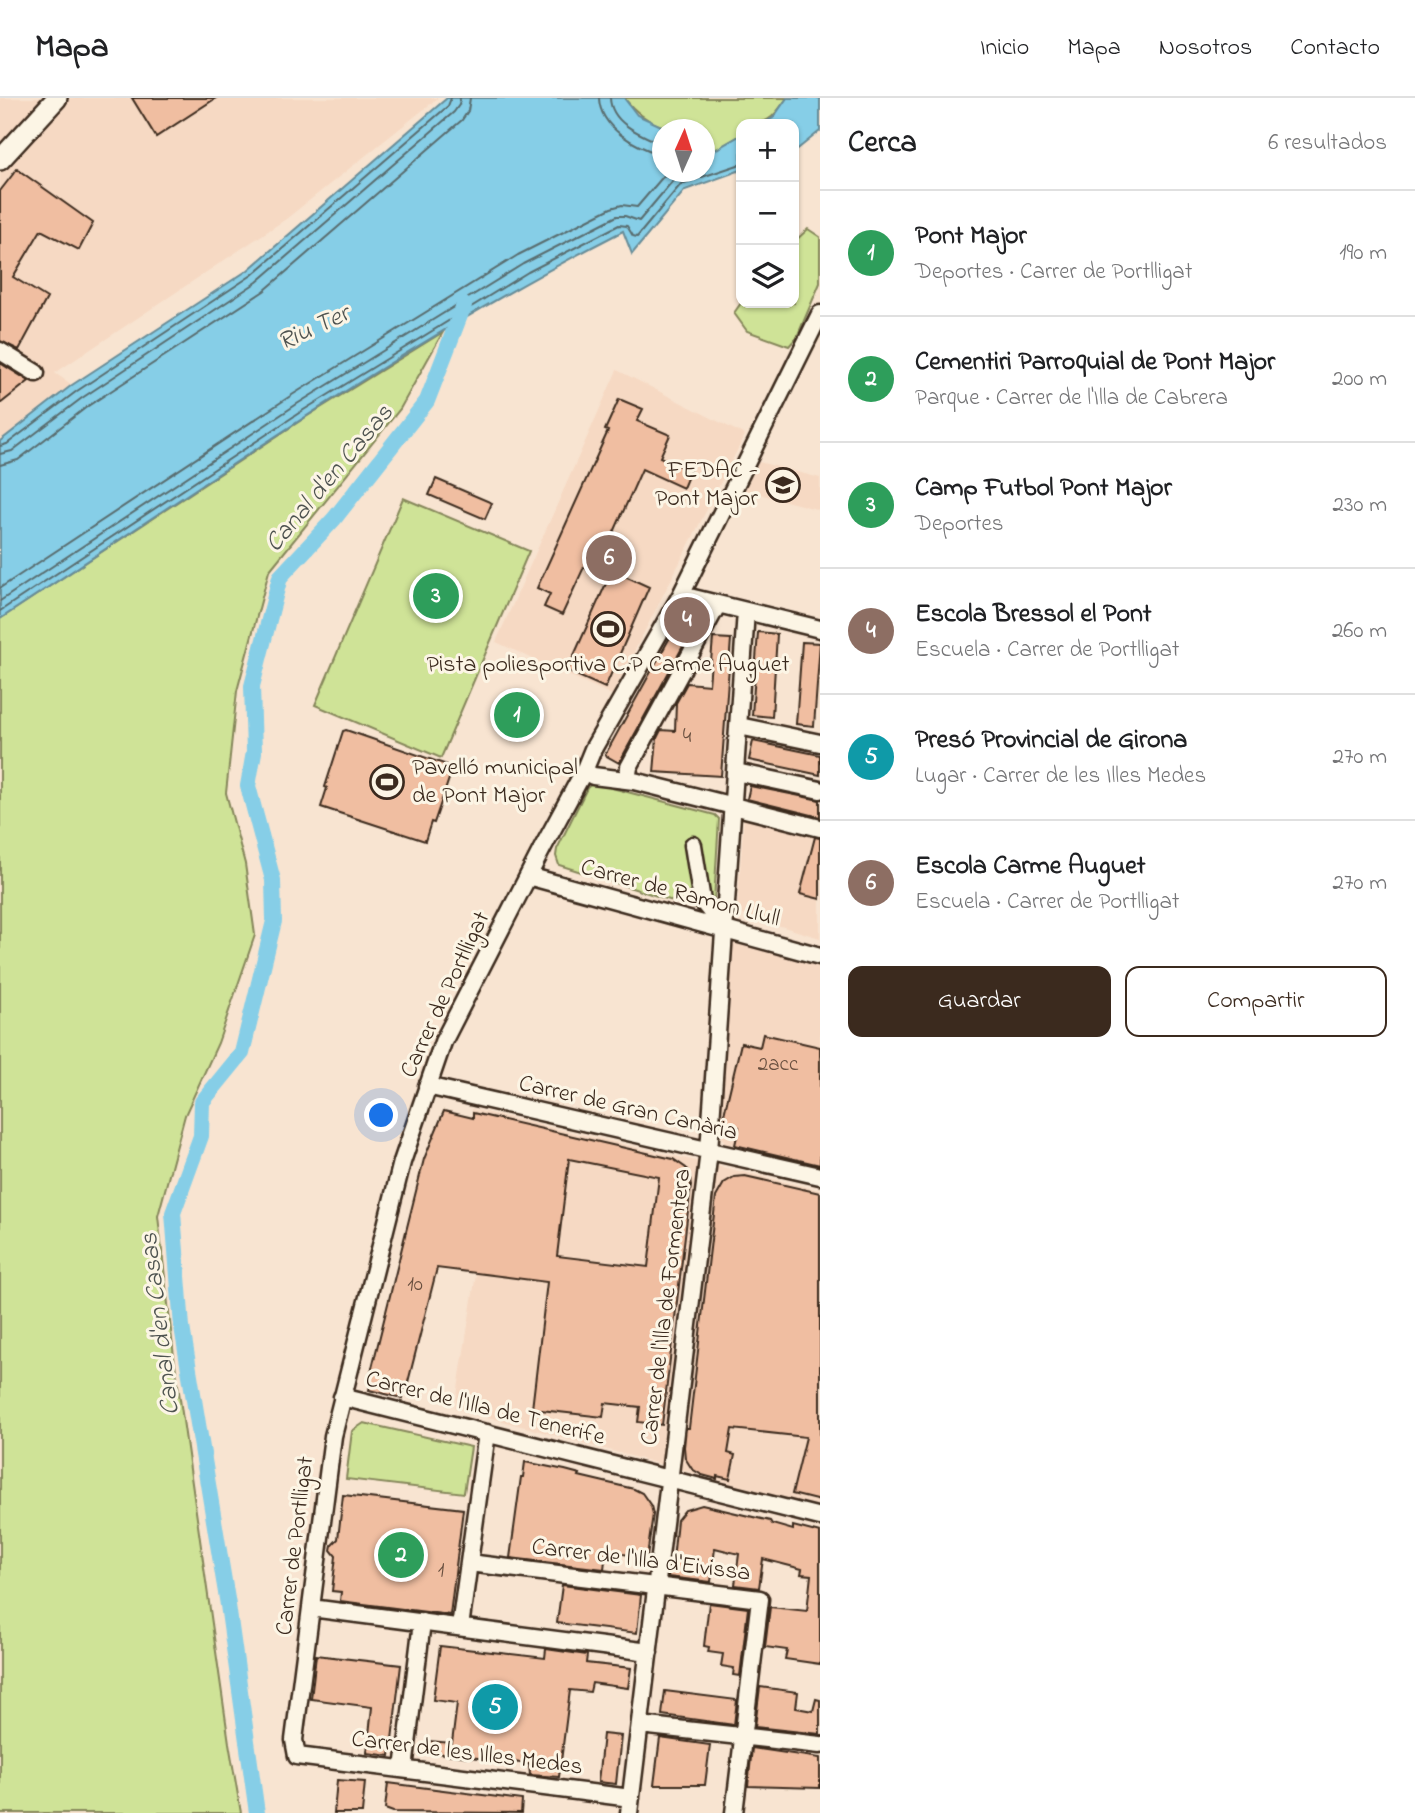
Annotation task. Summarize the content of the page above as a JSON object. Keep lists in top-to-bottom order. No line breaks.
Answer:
{"streets":{"street":["Carrer de Ramon Llull","Carrer de Portlligat","Carrer de Gran Canària","Carrer de l'Illa de Formentera","Carrer de l'Illa de Tenerife","Carrer de l'Illa d'Eivissa","Carrer de les Illes Medes"]},"crossings":[["Carrer de Ramon Llull","Carrer de Portlligat"],["Carrer de Ramon Llull","Carrer de l'Illa de Formentera"],["Carrer de Portlligat","Carrer de Gran Canària"],["Carrer de Portlligat","Carrer de l'Illa de Tenerife"],["Carrer de Portlligat","Carrer de les Illes Medes"],["Carrer de Gran Canària","Carrer de l'Illa de Formentera"],["Carrer de l'Illa de Formentera","Carrer de l'Illa de Tenerife"],["Carrer de l'Illa de Formentera","Carrer de l'Illa d'Eivissa"],["Carrer de l'Illa de Formentera","Carrer de les Illes Medes"]],"water":["Riu Ter","Canal d'en Casas"],"places":{"school or university":["FEDAC - Pont Major"],"sports":["Pista poliesportiva C.P Carme Auguet","Pavelló municipal de Pont Major"]},"house_numbers":["4","2acc","10","1"],"north":"top","page":{"header":"Mapa","nav":["Inicio","Mapa","Nosotros","Contacto"],"heading":["Cerca","6 resultados"],"map_buttons":["+","−"],"list":[{"mark":"1","name":"Pont Major","note":"Deportes · Carrer de Portlligat","value":"190 m"},{"mark":"2","name":"Cementiri Parroquial de Pont Major","note":"Parque · Carrer de l'Illa de Cabrera","value":"200 m"},{"mark":"3","name":"Camp Futbol Pont Major","note":"Deportes","value":"230 m"},{"mark":"4","name":"Escola Bressol el Pont","note":"Escuela · Carrer de Portlligat","value":"260 m"},{"mark":"5","name":"Presó Provincial de Girona","note":"Lugar · Carrer de les Illes Medes","value":"270 m"},{"mark":"6","name":"Escola Carme Auguet","note":"Escuela · Carrer de Portlligat","value":"270 m"}],"pins":["6","3","4","1","2","5"],"buttons":["Guardar","Compartir"]}}
